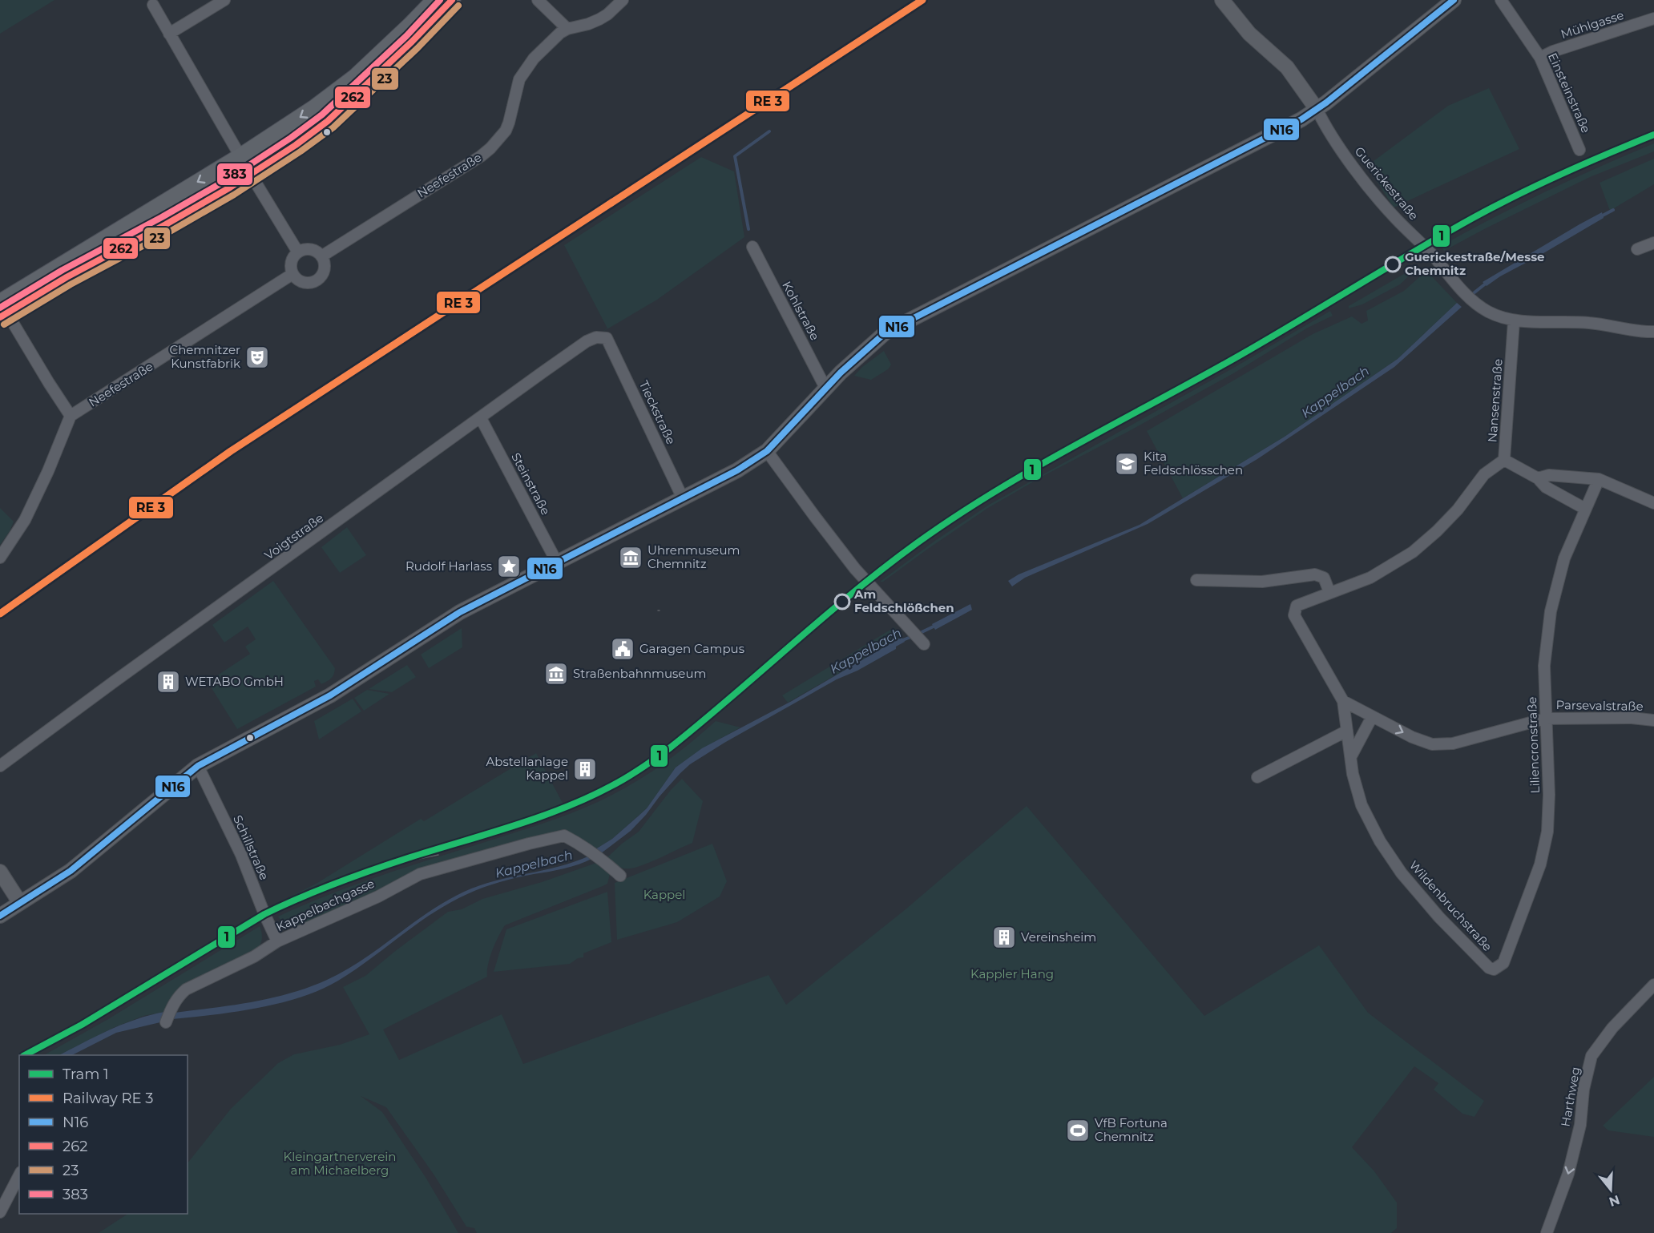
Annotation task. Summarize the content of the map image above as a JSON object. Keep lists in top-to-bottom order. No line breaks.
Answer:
{"streets":{"street":["Mühlgasse","Einsteinstraße","Neefestraße","Guerickestraße","Kohlstraße","Nansenstraße","Tieckstraße","Steinstraße","Voigtstraße","Parsevalstraße","Liliencronstraße","Schillstraße","Kappelbachgasse","Wildenbruchstraße","Harthweg"]},"crossings":[["Mühlgasse","Einsteinstraße"],["Guerickestraße","Nansenstraße"],["Nansenstraße","Wildenbruchstraße"],["Tieckstraße","Voigtstraße"],["Steinstraße","Voigtstraße"],["Parsevalstraße","Liliencronstraße"],["Liliencronstraße","Wildenbruchstraße"],["Schillstraße","Kappelbachgasse"]],"one_way":["Harthweg"],"water":["Kappelbach"],"parks":["Kappel","Kappler Hang","Kleingartnerverein am Michaelberg"],"places":{"other":["Guerickestraße/Messe Chemnitz","Am Feldschlößchen"],"theatre":["Chemnitzer Kunstfabrik"],"school or university":["Kita Feldschlösschen"],"museum":["Uhrenmuseum Chemnitz","Straßenbahnmuseum"],"place":["Rudolf Harlass"],"public building":["Garagen Campus"],"building":["WETABO GmbH","Abstellanlage Kappel","Vereinsheim"],"sports":["VfB Fortuna Chemnitz"]},"lines":["transit line N16","transit line 262","transit line 383","transit line 23","tram line 1"],"legend":["Tram 1","Railway RE 3","N16","262","23","383"],"north":"bottom"}
